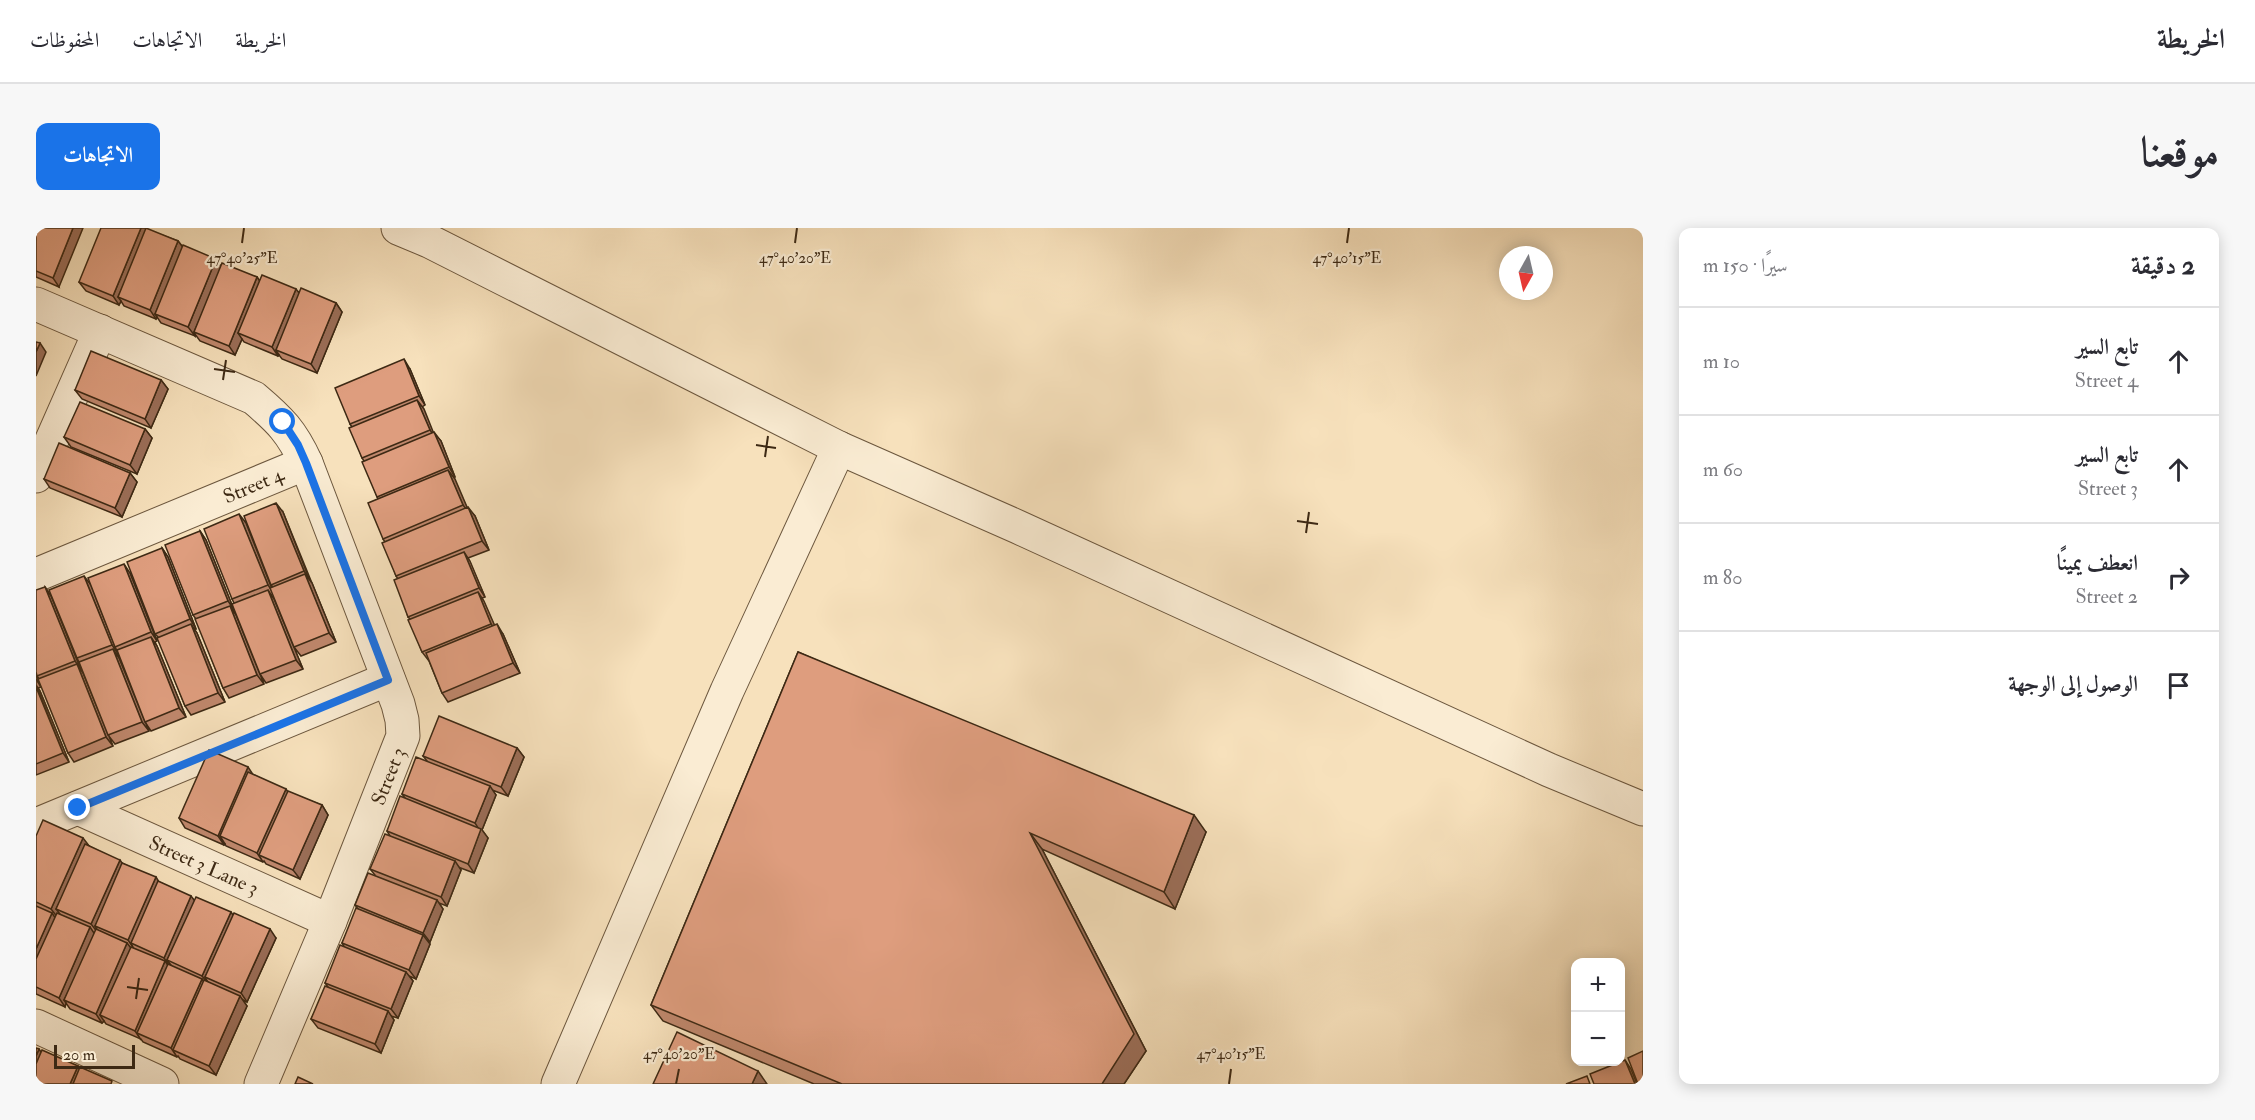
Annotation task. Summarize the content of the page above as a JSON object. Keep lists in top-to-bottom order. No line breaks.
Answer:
{"streets":{"street":["Street 4","Street 3","Street 3 Lane 3"]},"crossings":[["Street 4","Street 3"],["Street 3","Street 3 Lane 3"]],"scale_bar":"20 m","north":"bottom","page":{"header":"الخريطة","nav":["الخريطة","الاتجاهات","المحفوظات"],"title":"موقعنا","buttons":"الاتجاهات","heading":["2 دقيقة","سيرًا · 150 m"],"list":[["تابع السير","Street 4","10 m"],["تابع السير","Street 3","60 m"],["انعطف يمينًا","Street 2","80 m"],"الوصول إلى الوجهة"],"map_buttons":["+","−"],"scale":"20 m"},"coordinates":["47°40'25\"E","47°40'20\"E","47°40'15\"E"]}
